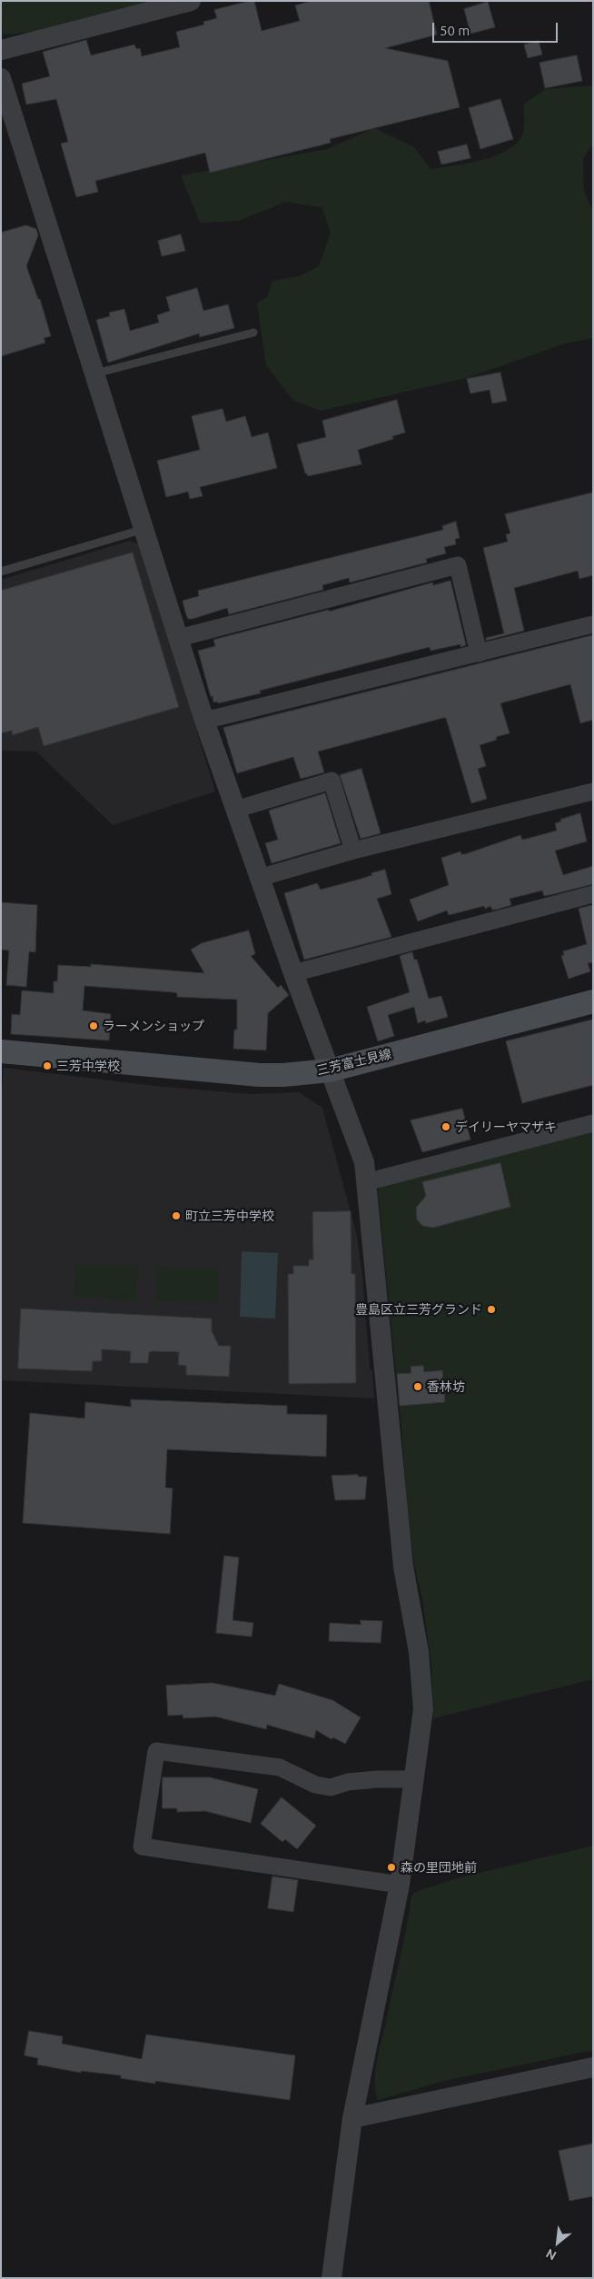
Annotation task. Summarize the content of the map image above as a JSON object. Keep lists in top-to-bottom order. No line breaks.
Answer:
{"streets":{"main road":["三芳富士見線"]},"places":["ラーメンショップ","三芳中学校","デイリーヤマザキ","町立三芳中学校","豊島区立三芳グランド","香林坊","森の里団地前"],"scale_bar":"50 m","north":"bottom left"}
